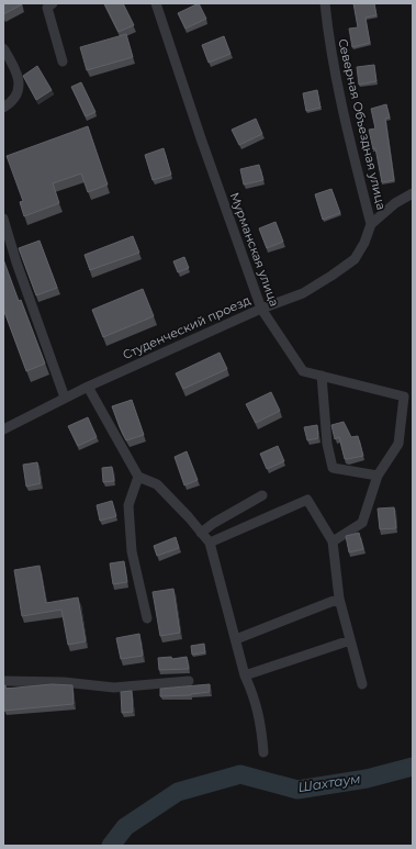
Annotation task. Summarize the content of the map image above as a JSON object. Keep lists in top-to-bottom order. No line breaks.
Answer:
{"streets":{"street":["Северная Объездная улица","Мурманская улица","Студенческий проезд"]},"crossings":[["Северная Объездная улица","Студенческий проезд"],["Мурманская улица","Студенческий проезд"]],"water":["Шахтаум"]}
